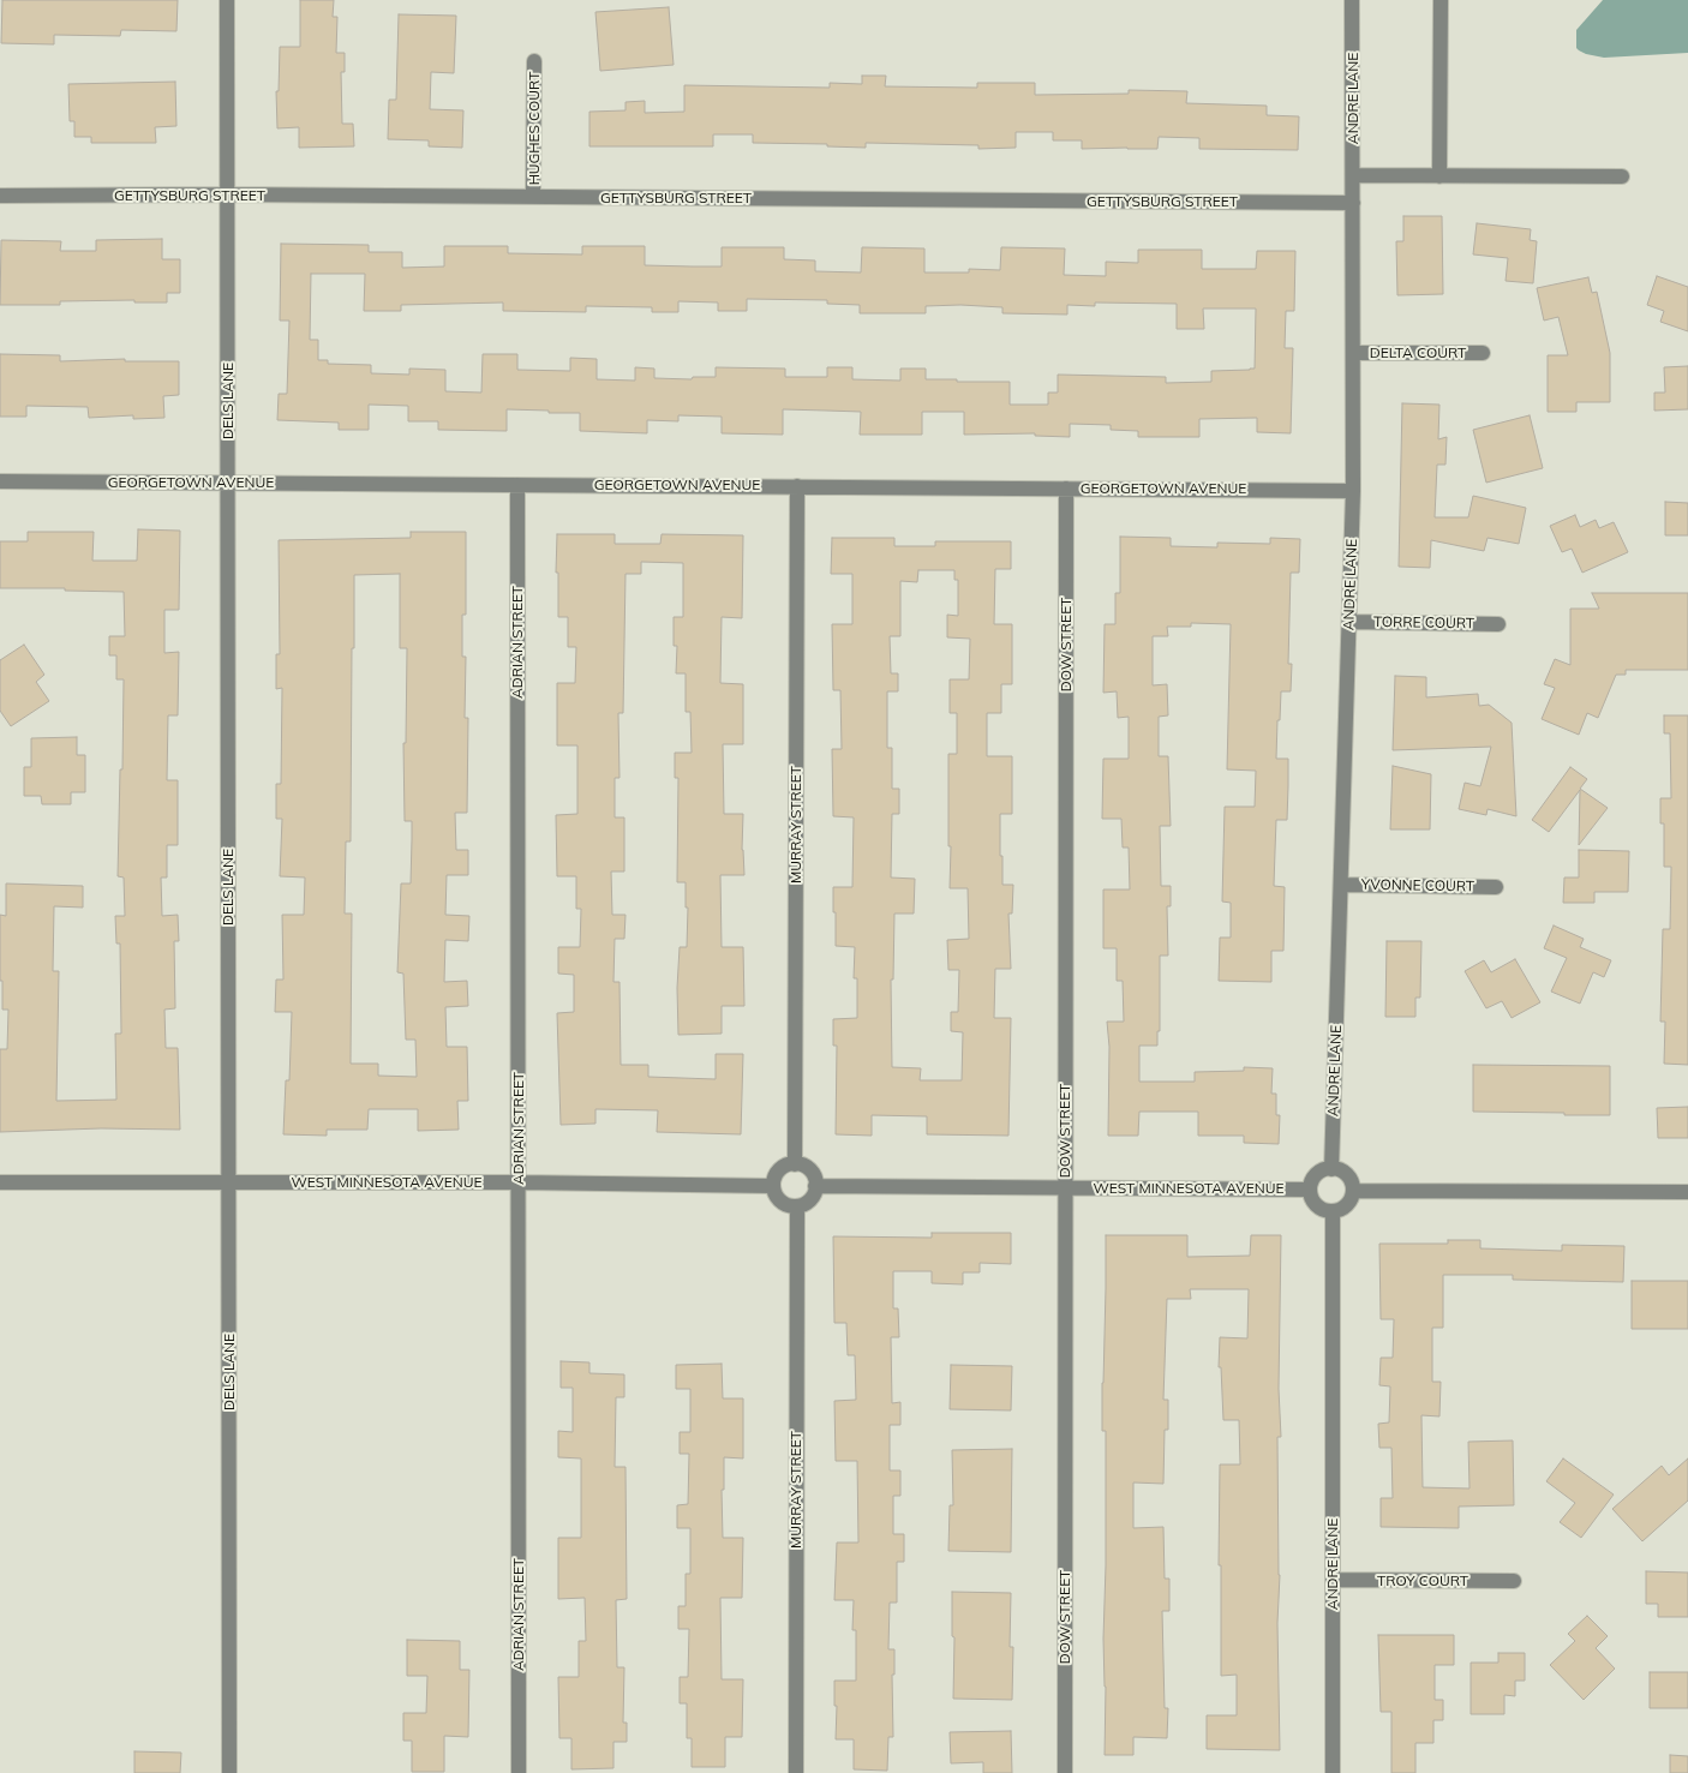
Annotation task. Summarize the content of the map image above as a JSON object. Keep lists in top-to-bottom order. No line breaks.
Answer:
{"streets":{"street":["ANDRE LANE","HUGHES COURT","GETTYSBURG STREET","DELTA COURT","DELS LANE","GEORGETOWN AVENUE","TORRE COURT","ADRIAN STREET","DOW STREET","MURRAY STREET","YVONNE COURT","WEST MINNESOTA AVENUE","TROY COURT"]},"crossings":[["ANDRE LANE","GETTYSBURG STREET"],["ANDRE LANE","DELTA COURT"],["ANDRE LANE","GEORGETOWN AVENUE"],["ANDRE LANE","TORRE COURT"],["ANDRE LANE","YVONNE COURT"],["ANDRE LANE","WEST MINNESOTA AVENUE"],["ANDRE LANE","TROY COURT"],["HUGHES COURT","GETTYSBURG STREET"],["GETTYSBURG STREET","DELS LANE"],["DELS LANE","GEORGETOWN AVENUE"],["DELS LANE","WEST MINNESOTA AVENUE"],["GEORGETOWN AVENUE","ADRIAN STREET"],["GEORGETOWN AVENUE","DOW STREET"],["GEORGETOWN AVENUE","MURRAY STREET"],["ADRIAN STREET","WEST MINNESOTA AVENUE"],["DOW STREET","WEST MINNESOTA AVENUE"],["MURRAY STREET","WEST MINNESOTA AVENUE"]]}
